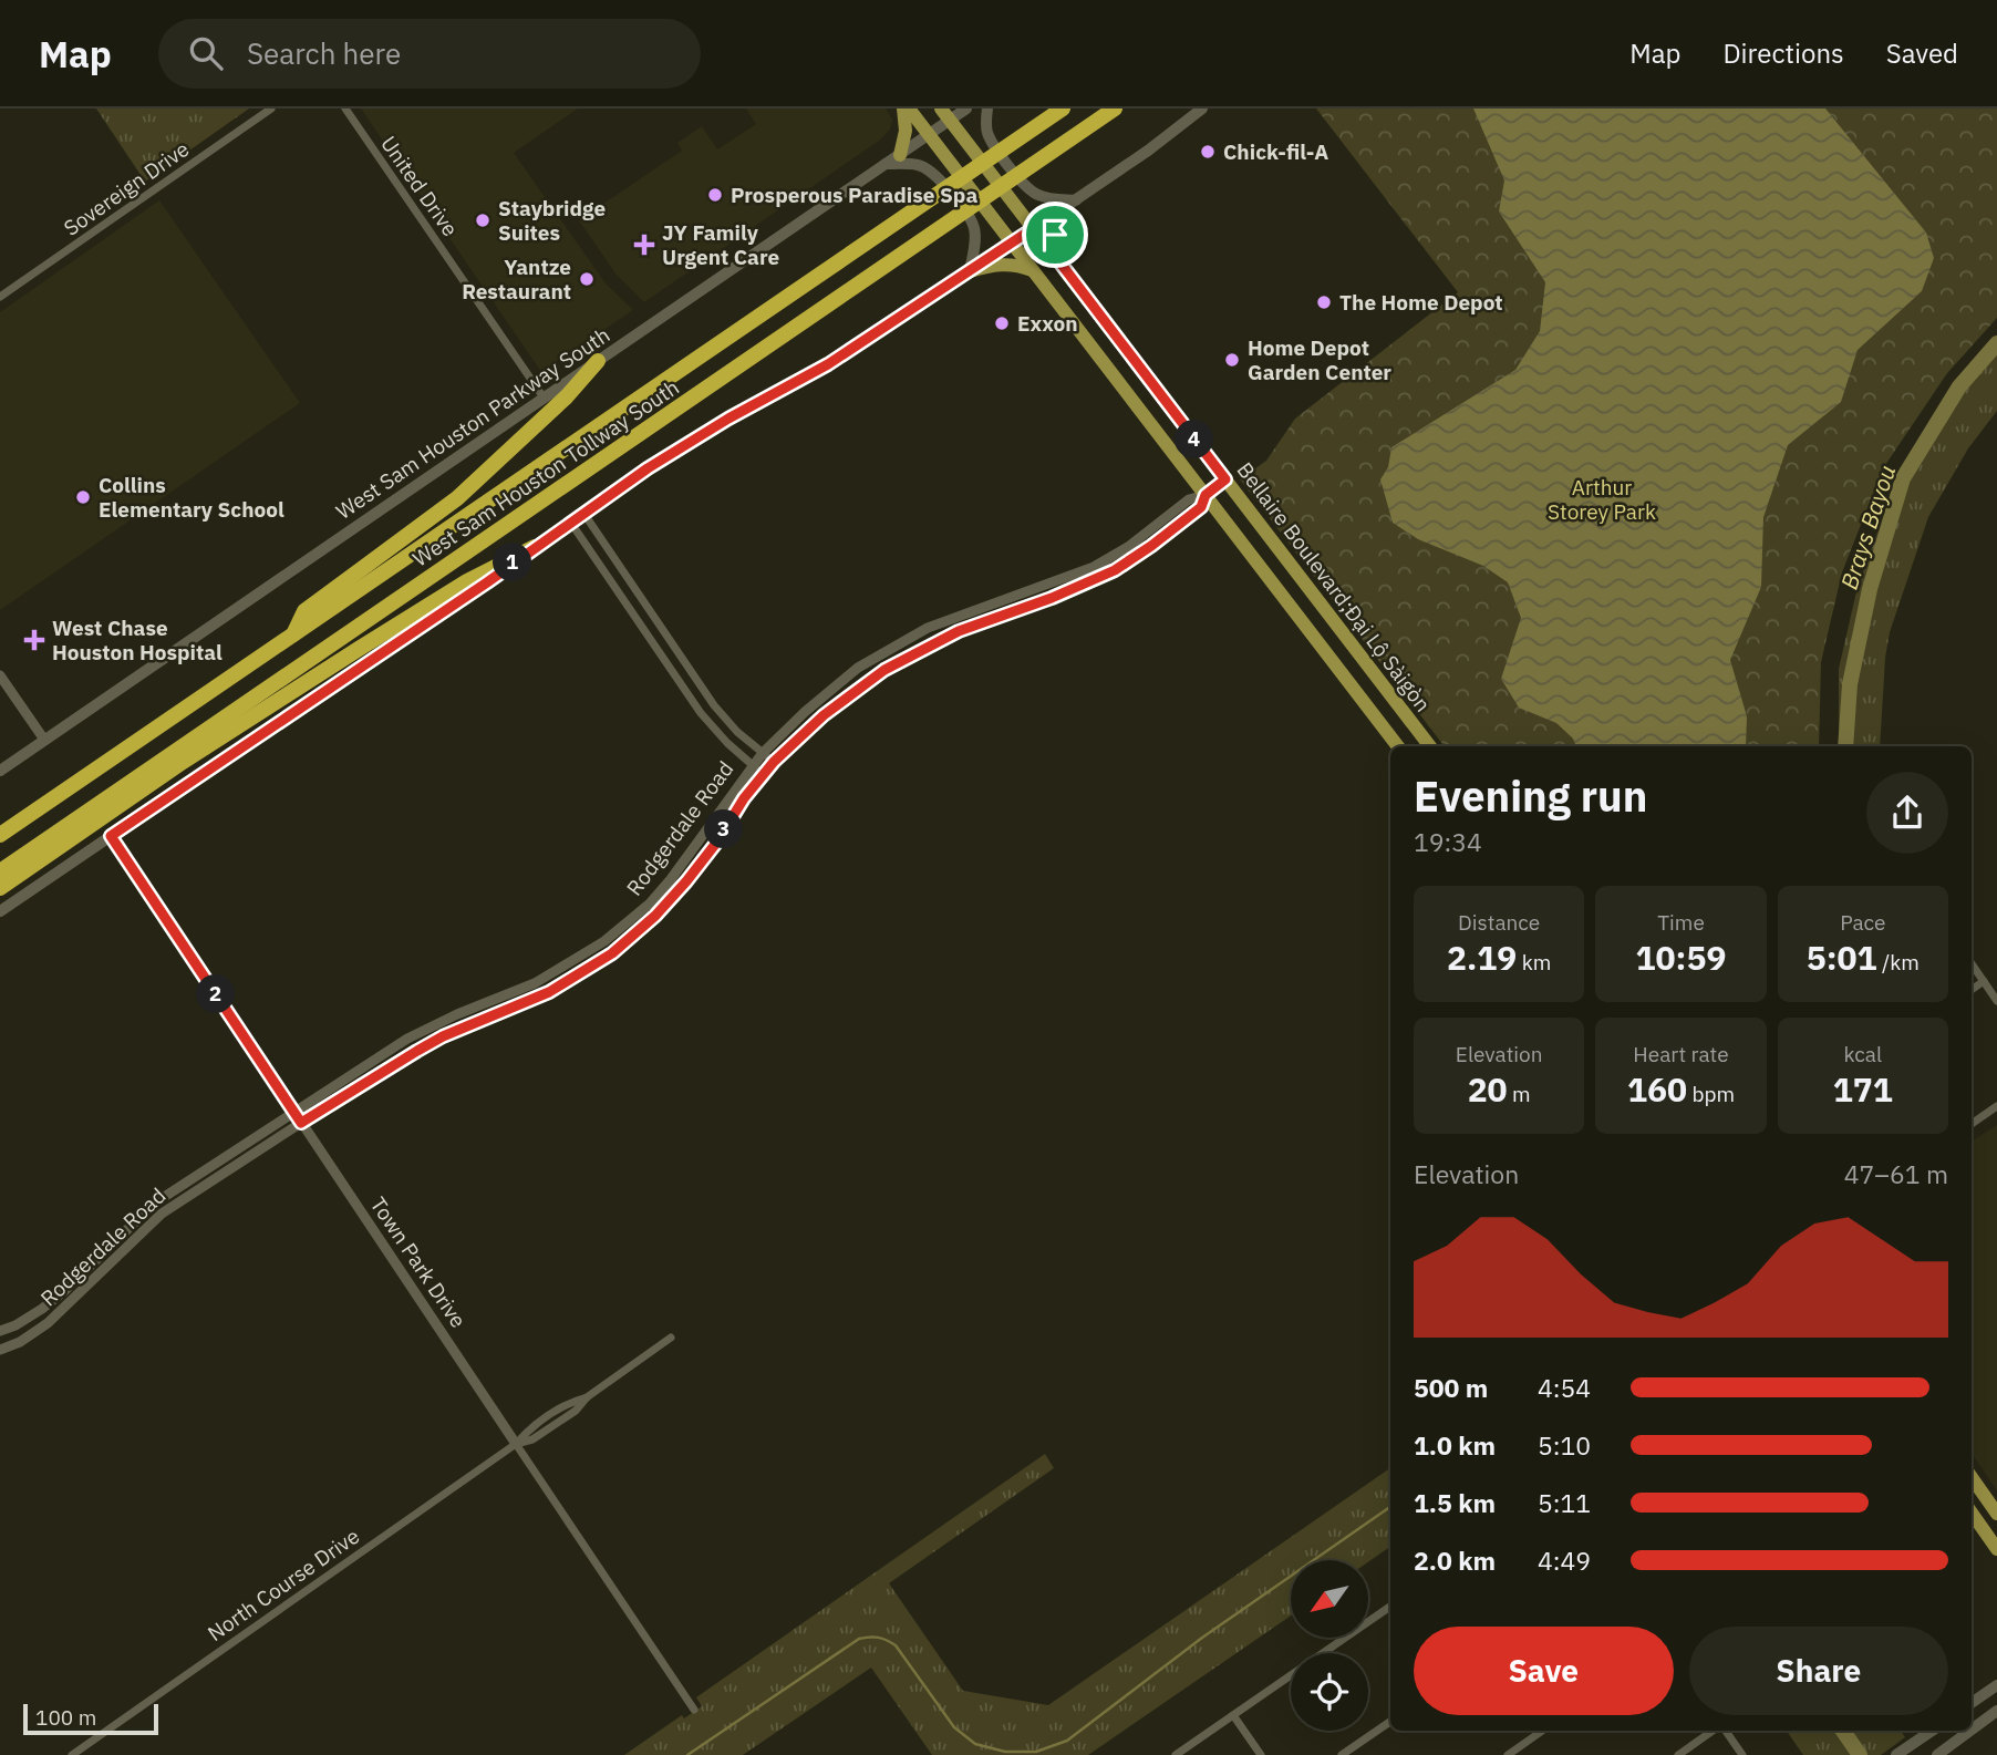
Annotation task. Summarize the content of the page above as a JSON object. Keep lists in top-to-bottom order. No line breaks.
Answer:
{"streets":{"highway":["West Sam Houston Tollway South"],"main road":["West Sam Houston Parkway South","Bellaire Boulevard;Đại Lộ Sàigòn"],"street":["United Drive","Sovereign Drive","Rodgerdale Road","Town Park Drive","North Course Drive"]},"crossings":[["United Drive","West Sam Houston Parkway South"],["West Sam Houston Parkway South","Bellaire Boulevard;Đại Lộ Sàigòn"],["Bellaire Boulevard;Đại Lộ Sàigòn","Rodgerdale Road"],["Rodgerdale Road","Town Park Drive"],["Town Park Drive","North Course Drive"]],"water":["Brays Bayou"],"parks":["Arthur Storey Park"],"places":{"other":["Chick-fil-A","Prosperous Paradise Spa","Staybridge Suites","Yantze Restaurant","The Home Depot","Exxon","Home Depot Garden Center","Collins Elementary School"],"health":["JY Family Urgent Care","West Chase Houston Hospital"]},"scale_bar":"100 m","north":"bottom left","page":{"header":"Map","search":"Search here","nav":["Map","Directions","Saved"],"pins":["4","1","3","2"],"heading":["Evening run","19:34"],"stats":[["Distance","2.19 km"],["Time","10:59"],["Pace","5:01 /km"],["Elevation","20 m"],["Heart rate","160 bpm"],["kcal","171"]],"chart":["Elevation","47–61 m"],"list":[{"name":"500 m","note":"4:54"},{"name":"1.0 km","note":"5:10"},{"name":"1.5 km","note":"5:11"},{"name":"2.0 km","note":"4:49"}],"buttons":["Save","Share"],"scale":"100 m"}}
